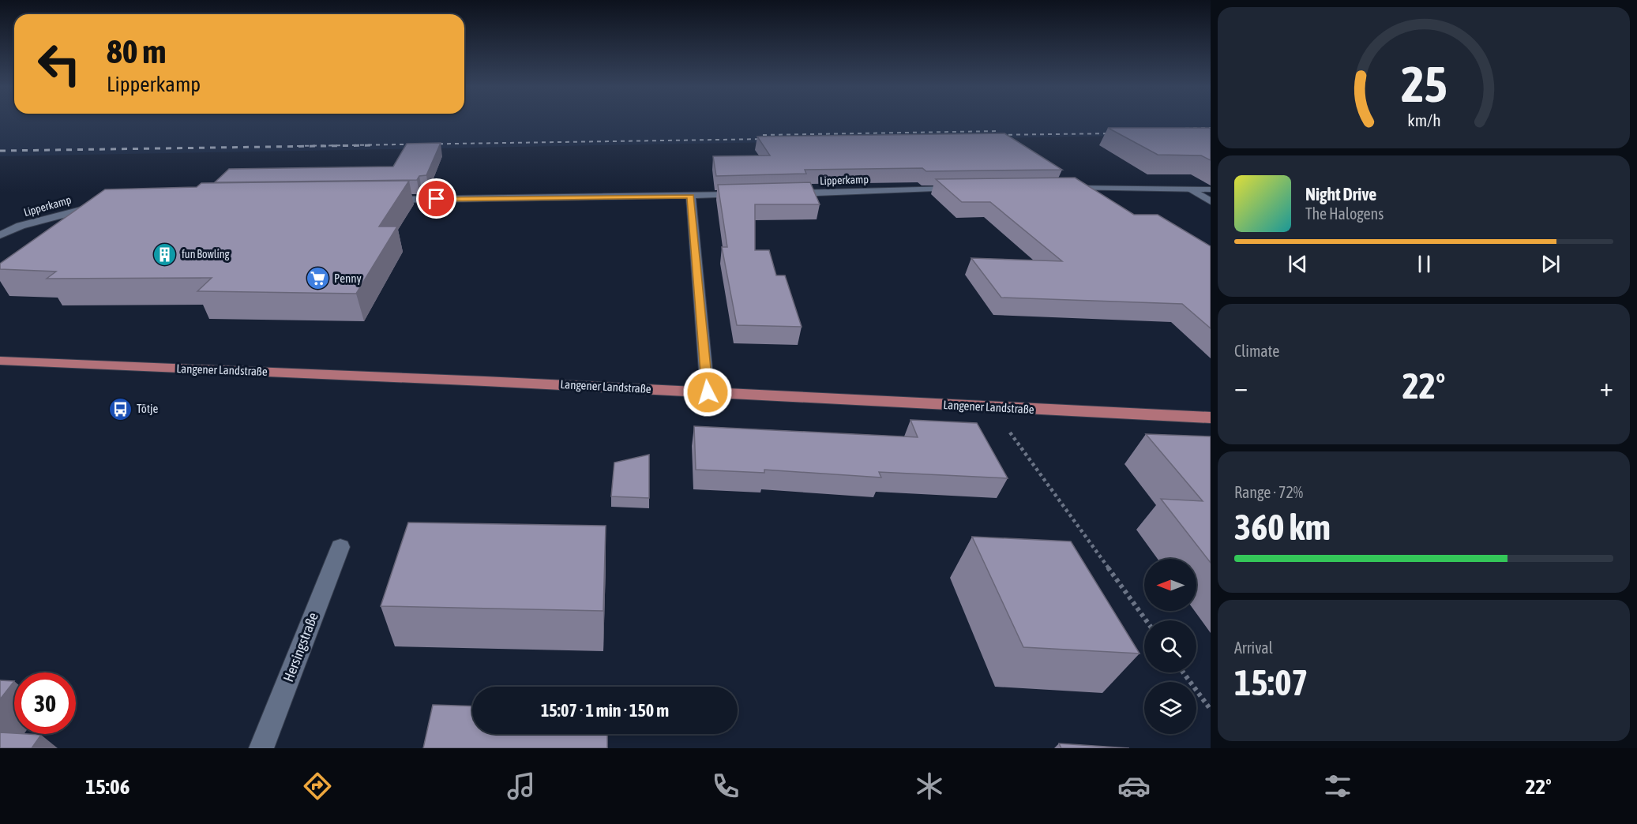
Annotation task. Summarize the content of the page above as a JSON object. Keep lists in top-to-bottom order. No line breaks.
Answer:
{"streets":{"main road":["Langener Landstraße"],"street":["Lipperkamp","Hersingstraße"]},"places":{"building":["fun Bowling"],"supermarket":["Penny"],"bus stop":["Tötje"]},"north":"left","page":{"turn":["80 m","Lipperkamp"],"song":["Night Drive","The Halogens"],"tile":["Climate",["Range · 72%","360 km"],["Arrival","15:07"]],"heat":["−","22°","+"],"limit":"30","trip":"15:07 · 1 min · 150 m","tabs":["15:06","22°"],"gauge":["25","km/h"]}}
